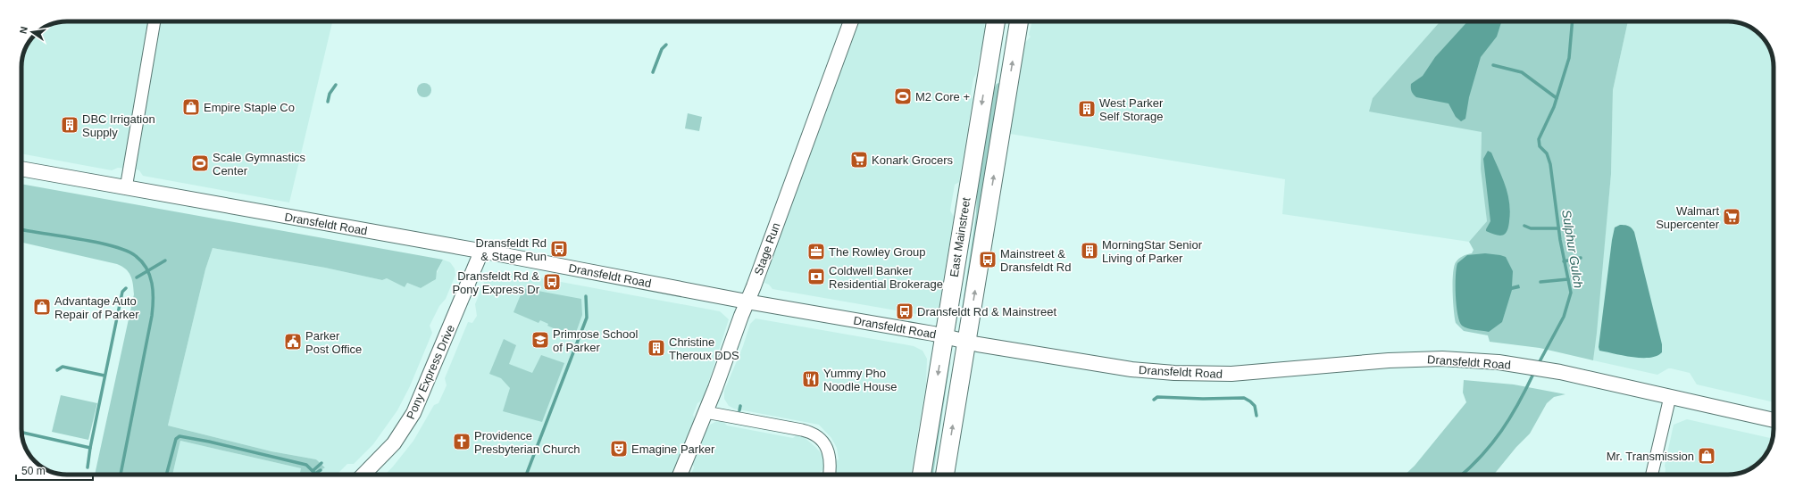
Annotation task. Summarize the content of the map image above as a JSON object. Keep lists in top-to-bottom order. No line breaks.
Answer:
{"streets":{"main road":["East Mainstreet"],"street":["Dransfeldt Road","Stage Run","Pony Express Drive"]},"crossings":[["Dransfeldt Road","East Mainstreet"],["Dransfeldt Road","Stage Run"],["Dransfeldt Road","Pony Express Drive"]],"water":["Sulphur Gulch"],"places":{"sports":["M2 Core +","Scale Gymnastics Center"],"shop":["Empire Staple Co","Advantage Auto Repair of Parker","Mr. Transmission"],"building":["West Parker Self Storage","DBC Irrigation Supply","MorningStar Senior Living of Parker","Christine Theroux DDS"],"supermarket":["Konark Grocers","Walmart Supercenter"],"bus stop":["Dransfeldt Rd & Stage Run","Mainstreet & Dransfeldt Rd","Dransfeldt Rd & Pony Express Dr","Dransfeldt Rd & Mainstreet"],"office":["The Rowley Group"],"bank":["Coldwell Banker Residential Brokerage"],"school or university":["Primrose School of Parker"],"public building":["Parker Post Office"],"restaurant":["Yummy Pho Noodle House"],"church":["Providence Presbyterian Church"],"theatre":["Emagine Parker"]},"scale_bar":"50 m","north":"left"}
